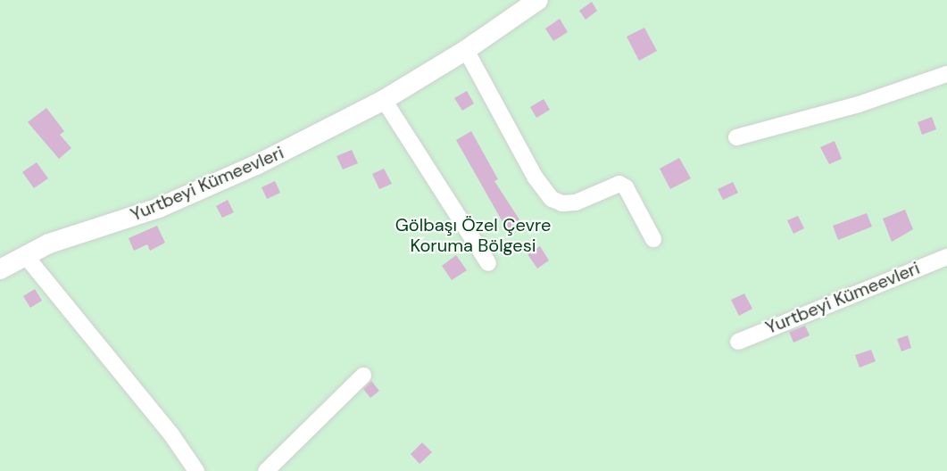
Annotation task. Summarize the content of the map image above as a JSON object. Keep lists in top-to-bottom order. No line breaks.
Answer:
{"streets":{"street":["Yurtbeyi Kümeevleri"]},"parks":["Gölbaşı Özel Çevre Koruma Bölgesi"]}
